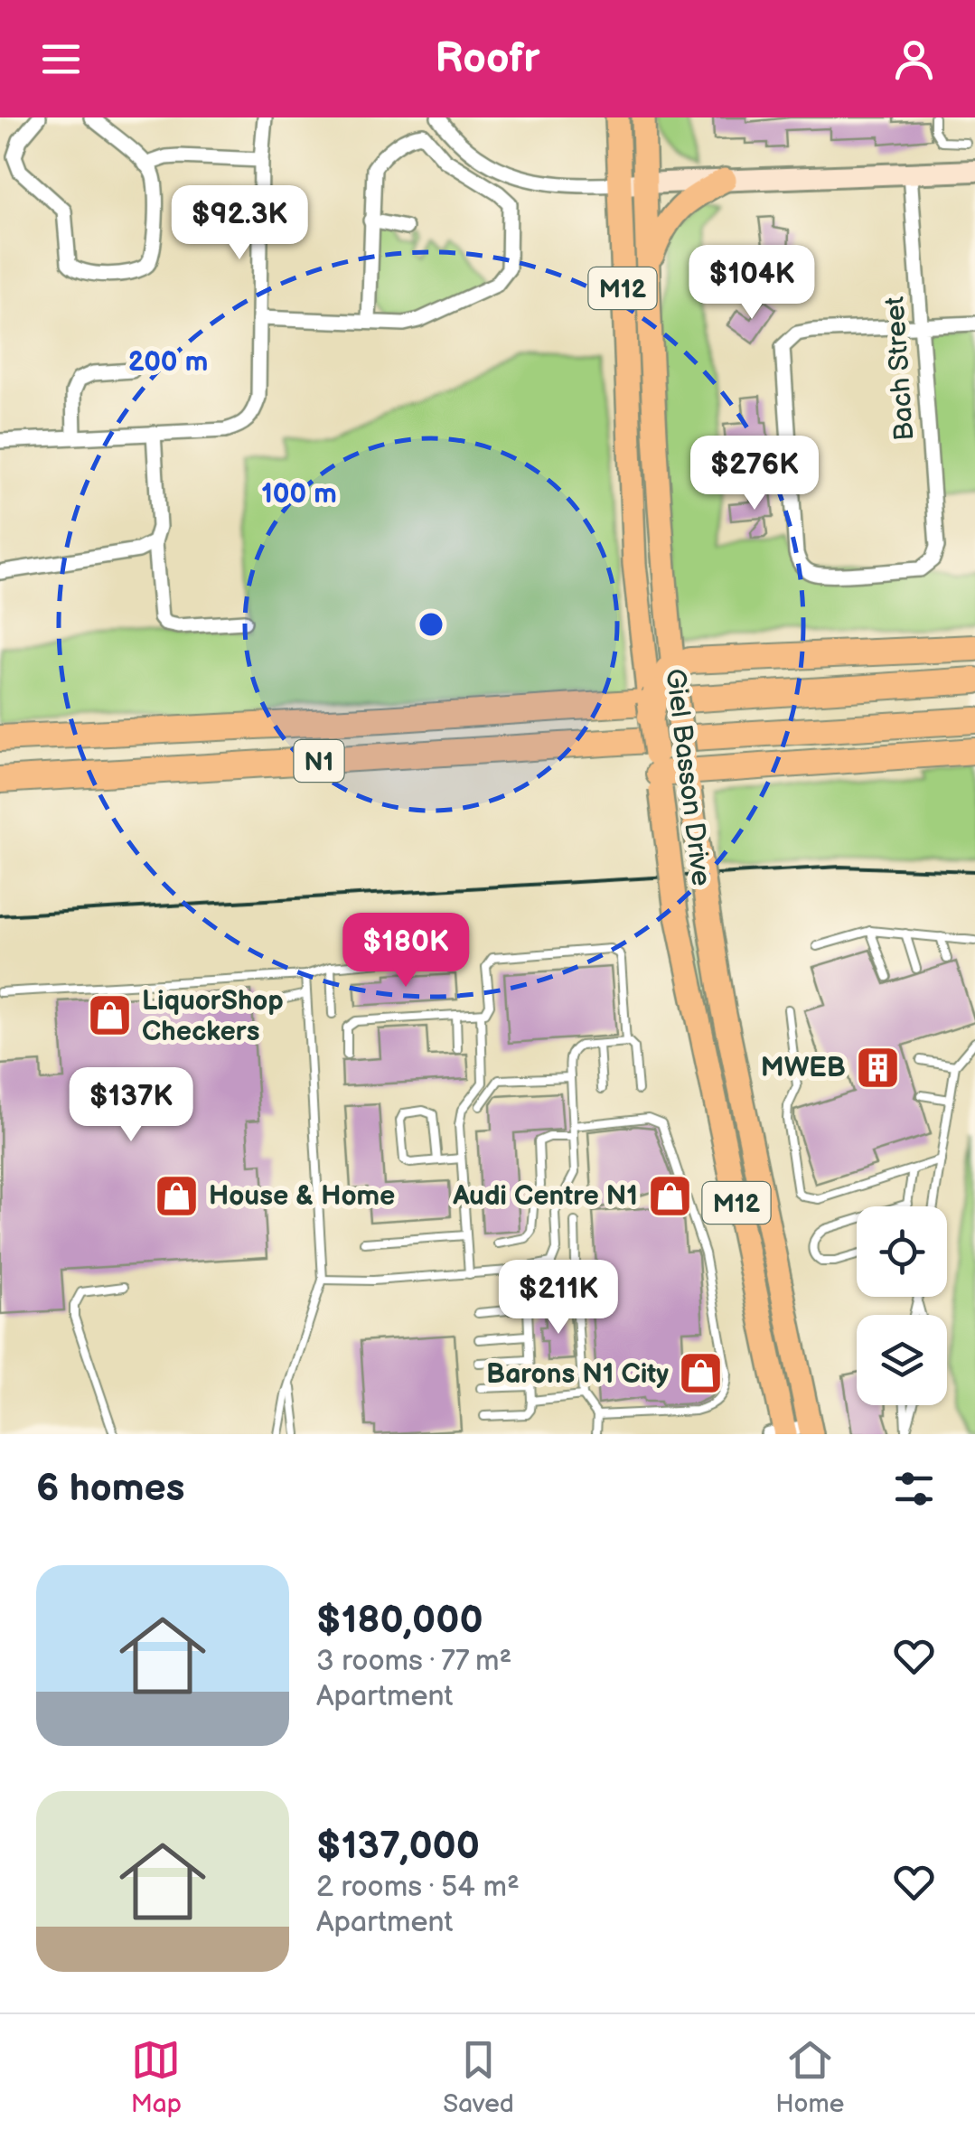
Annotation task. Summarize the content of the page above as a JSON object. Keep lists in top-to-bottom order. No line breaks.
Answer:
{"streets":{"highway":["N1"],"main road":["M12","Giel Basson Drive"],"street":["Bach Street"]},"places":{"shop":["LiquorShop Checkers","House & Home","Audi Centre N1","Barons N1 City"],"building":["MWEB"]},"page":{"header":"Roofr","price":["$92.3K","$104K","$276K","$180K","$137K","$211K"],"heading":"6 homes","list":[{"name":"$180,000","note":"3 rooms · 77 m² · Apartment"},{"name":"$137,000","note":"2 rooms · 54 m² · Apartment"}],"tabs":["Map","Saved","Home"]},"rings":["200 m","100 m"]}
